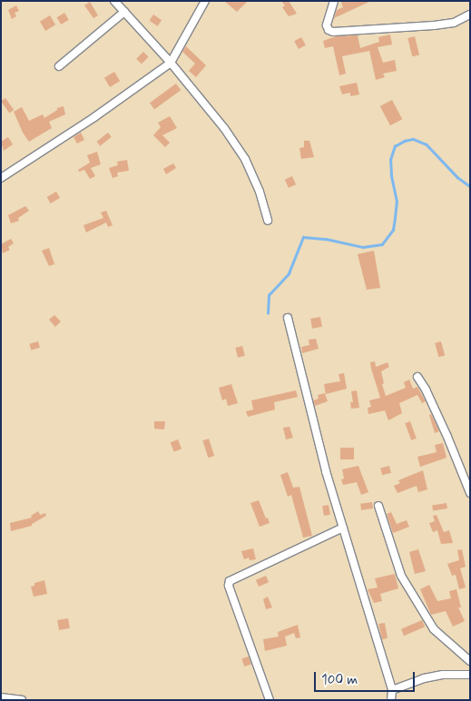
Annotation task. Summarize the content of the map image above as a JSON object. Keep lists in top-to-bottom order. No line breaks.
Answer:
{"scale_bar":"100 m"}
